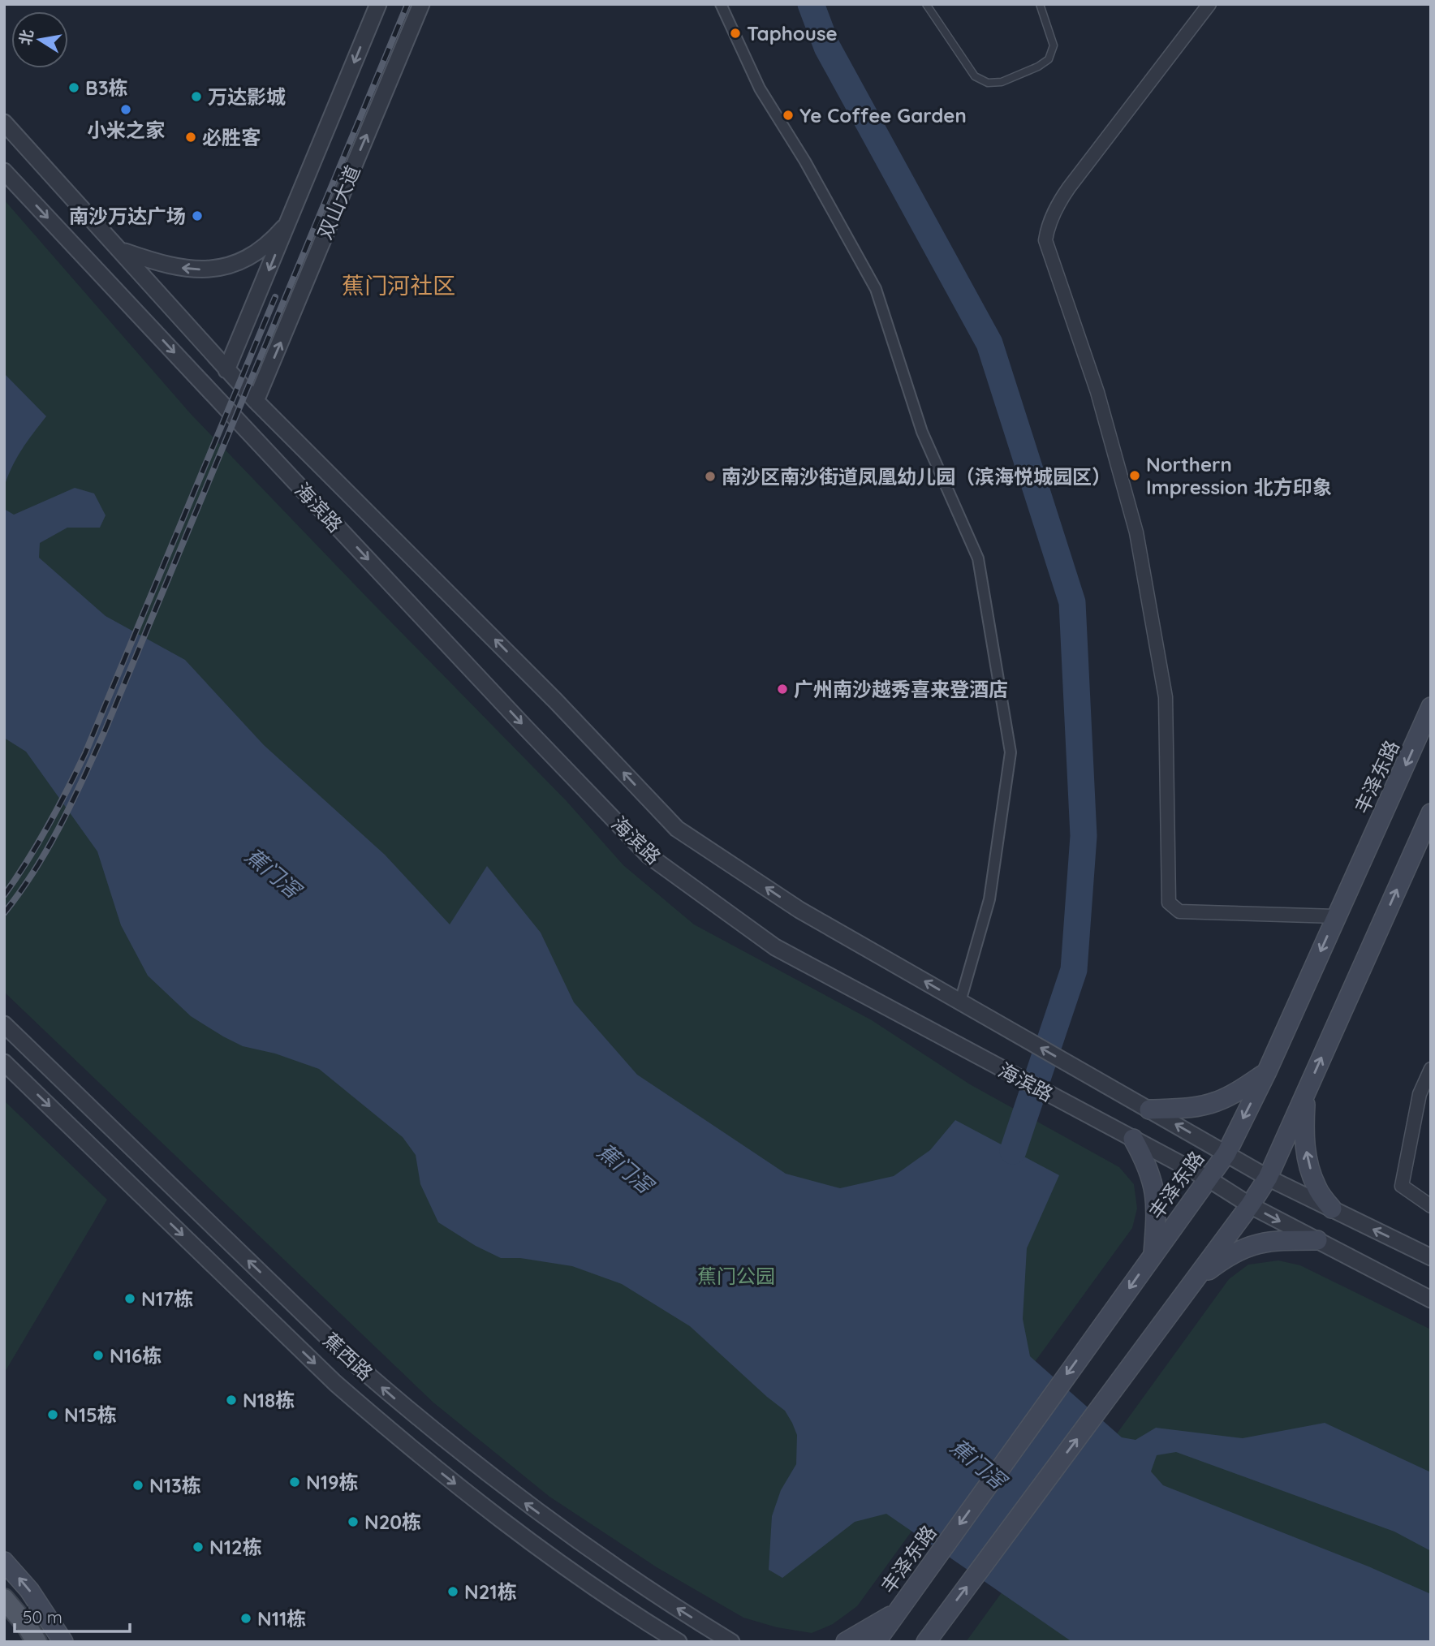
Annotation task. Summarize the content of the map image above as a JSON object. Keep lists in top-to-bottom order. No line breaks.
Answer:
{"streets":{"main road":["丰泽东路"],"street":["双山大道","海滨路","蕉西路"]},"crossings":[["双山大道","海滨路"],["海滨路","丰泽东路"]],"districts":["蕉门河社区"],"water":["蕉门滘"],"parks":["蕉门公园"],"places":["Taphouse","B3栋","万达影城","小米之家","Ye Coffee Garden","必胜客","南沙万达广场","Northern Impression 北方印象","南沙区南沙街道凤凰幼儿园（滨海悦城园区）","广州南沙越秀喜来登酒店","N17栋","N16栋","N18栋","N15栋","N19栋","N13栋","N20栋","N12栋","N21栋","N11栋"],"scale_bar":"50 m","north":"left"}
